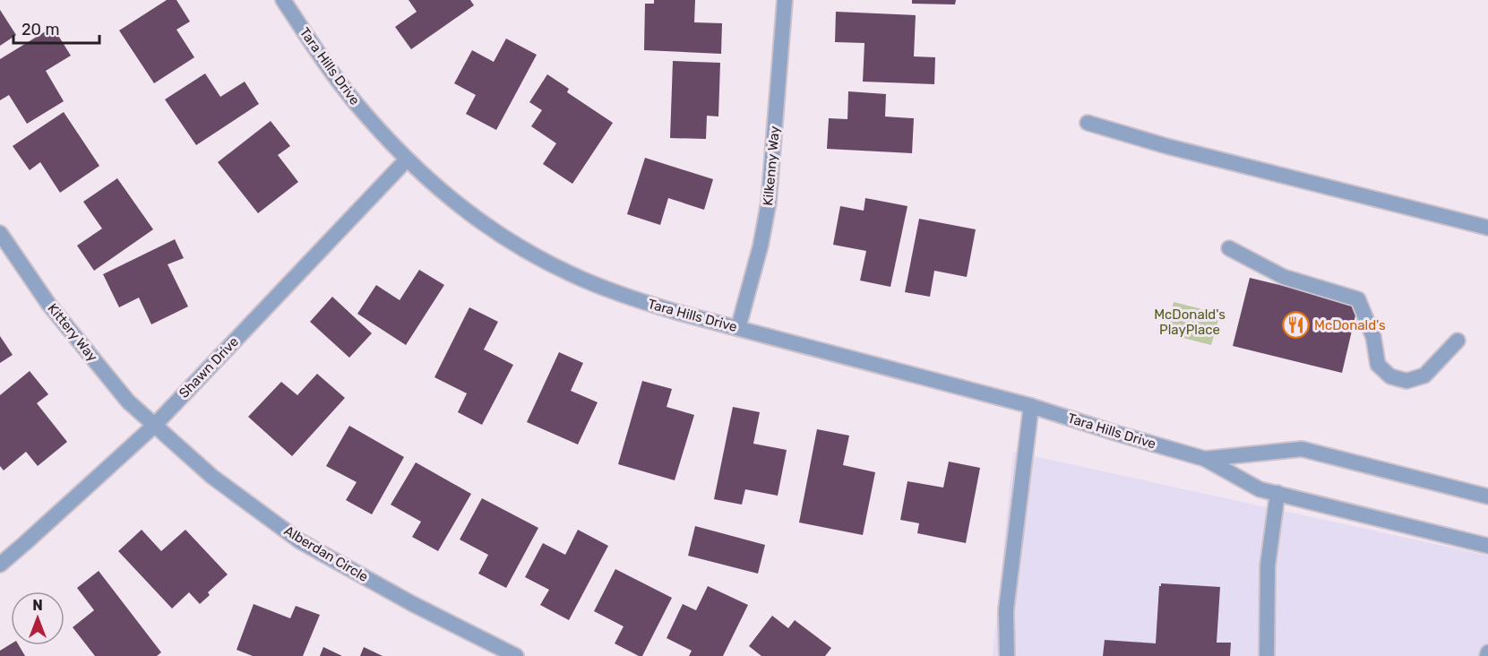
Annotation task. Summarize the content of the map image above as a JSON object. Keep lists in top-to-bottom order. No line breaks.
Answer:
{"streets":{"street":["Tara Hills Drive","Kilkenny Way","Kittery Way","Shawn Drive","Alberdan Circle"]},"crossings":[["Tara Hills Drive","Kilkenny Way"],["Tara Hills Drive","Shawn Drive"],["Kittery Way","Shawn Drive"],["Kittery Way","Alberdan Circle"],["Shawn Drive","Alberdan Circle"]],"parks":["McDonald's PlayPlace"],"places":{"restaurant":["McDonald's"]},"scale_bar":"20 m","north":"top"}
